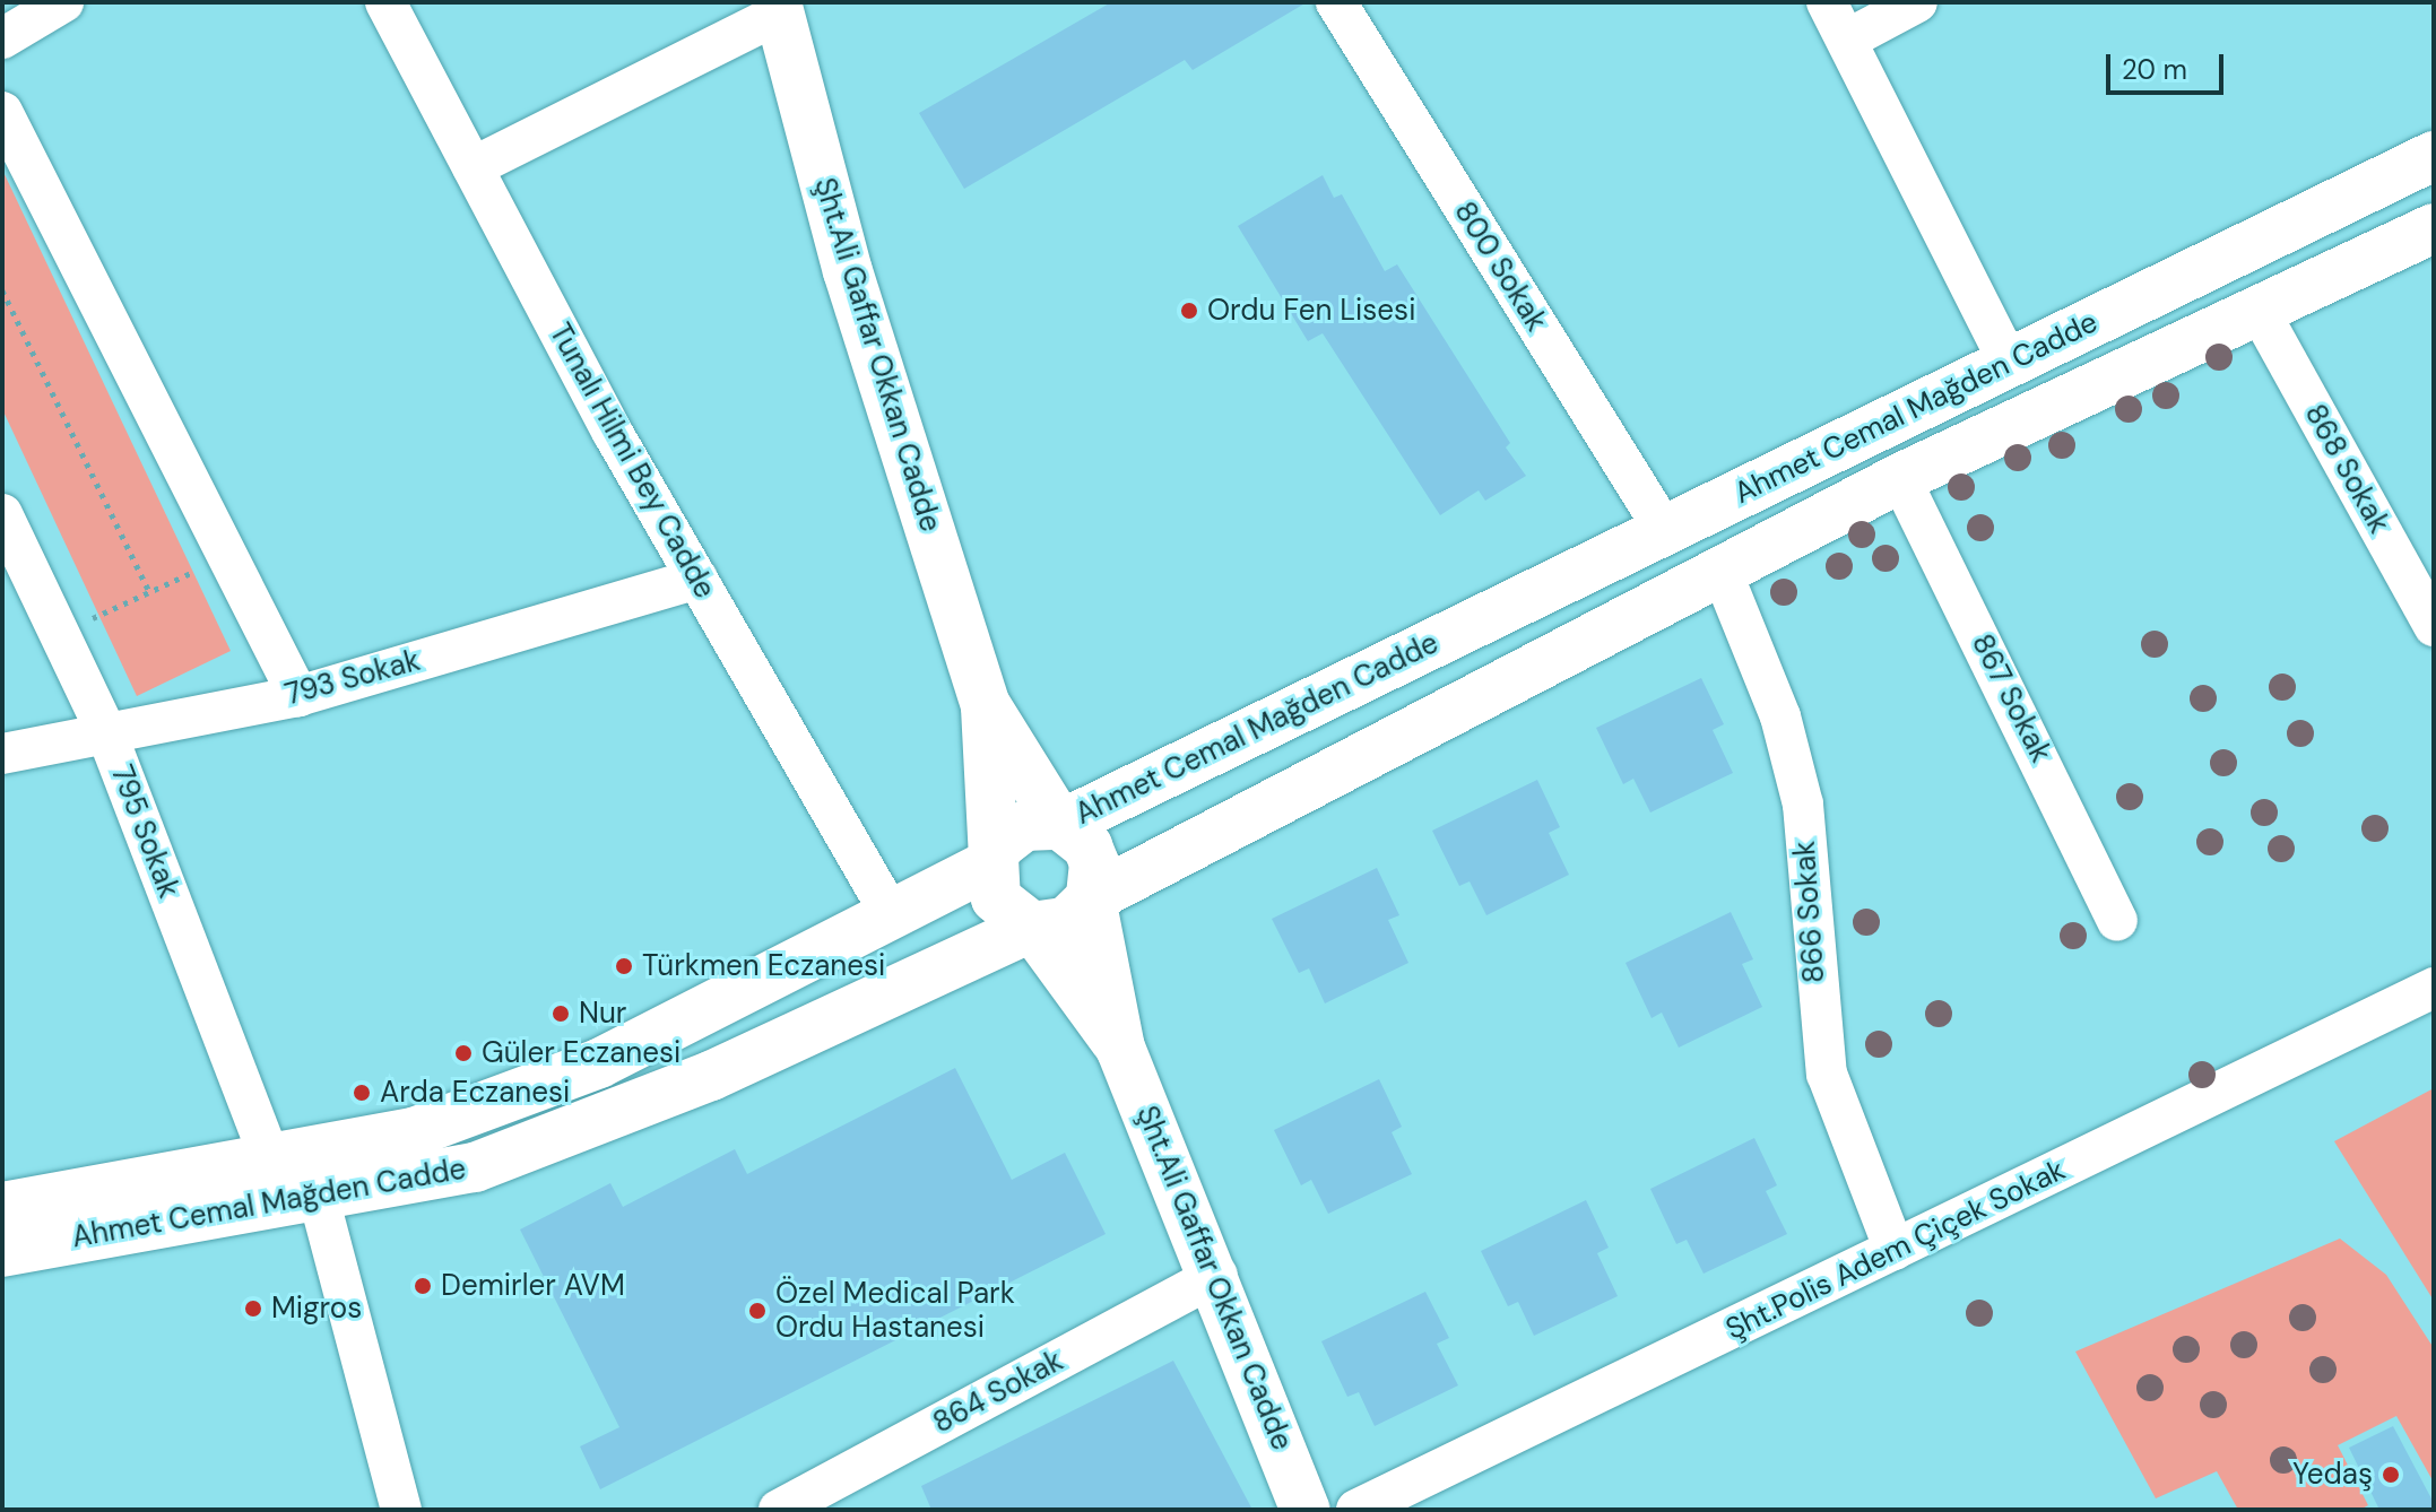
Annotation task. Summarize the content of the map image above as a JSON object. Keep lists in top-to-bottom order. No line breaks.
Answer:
{"streets":{"main road":["Şht.Ali Gaffar Okkan Cadde","Ahmet Cemal Mağden Cadde"],"street":["800 Sokak","Tunalı Hilmi Bey Cadde","868 Sokak","793 Sokak","867 Sokak","795 Sokak","866 Sokak","Şht.Polis Adem Çiçek Sokak","864 Sokak"]},"crossings":[["800 Sokak","Ahmet Cemal Mağden Cadde"],["Şht.Ali Gaffar Okkan Cadde","Ahmet Cemal Mağden Cadde"],["Şht.Ali Gaffar Okkan Cadde","864 Sokak"],["Ahmet Cemal Mağden Cadde","Tunalı Hilmi Bey Cadde"],["Ahmet Cemal Mağden Cadde","868 Sokak"],["Ahmet Cemal Mağden Cadde","867 Sokak"],["Ahmet Cemal Mağden Cadde","795 Sokak"],["Ahmet Cemal Mağden Cadde","866 Sokak"],["Tunalı Hilmi Bey Cadde","793 Sokak"],["793 Sokak","795 Sokak"],["866 Sokak","Şht.Polis Adem Çiçek Sokak"]],"places":["Ordu Fen Lisesi","Türkmen Eczanesi","Nur","Güler Eczanesi","Arda Eczanesi","Demirler AVM","Migros","Özel Medical Park Ordu Hastanesi","Yedaş"],"scale_bar":"20 m"}
